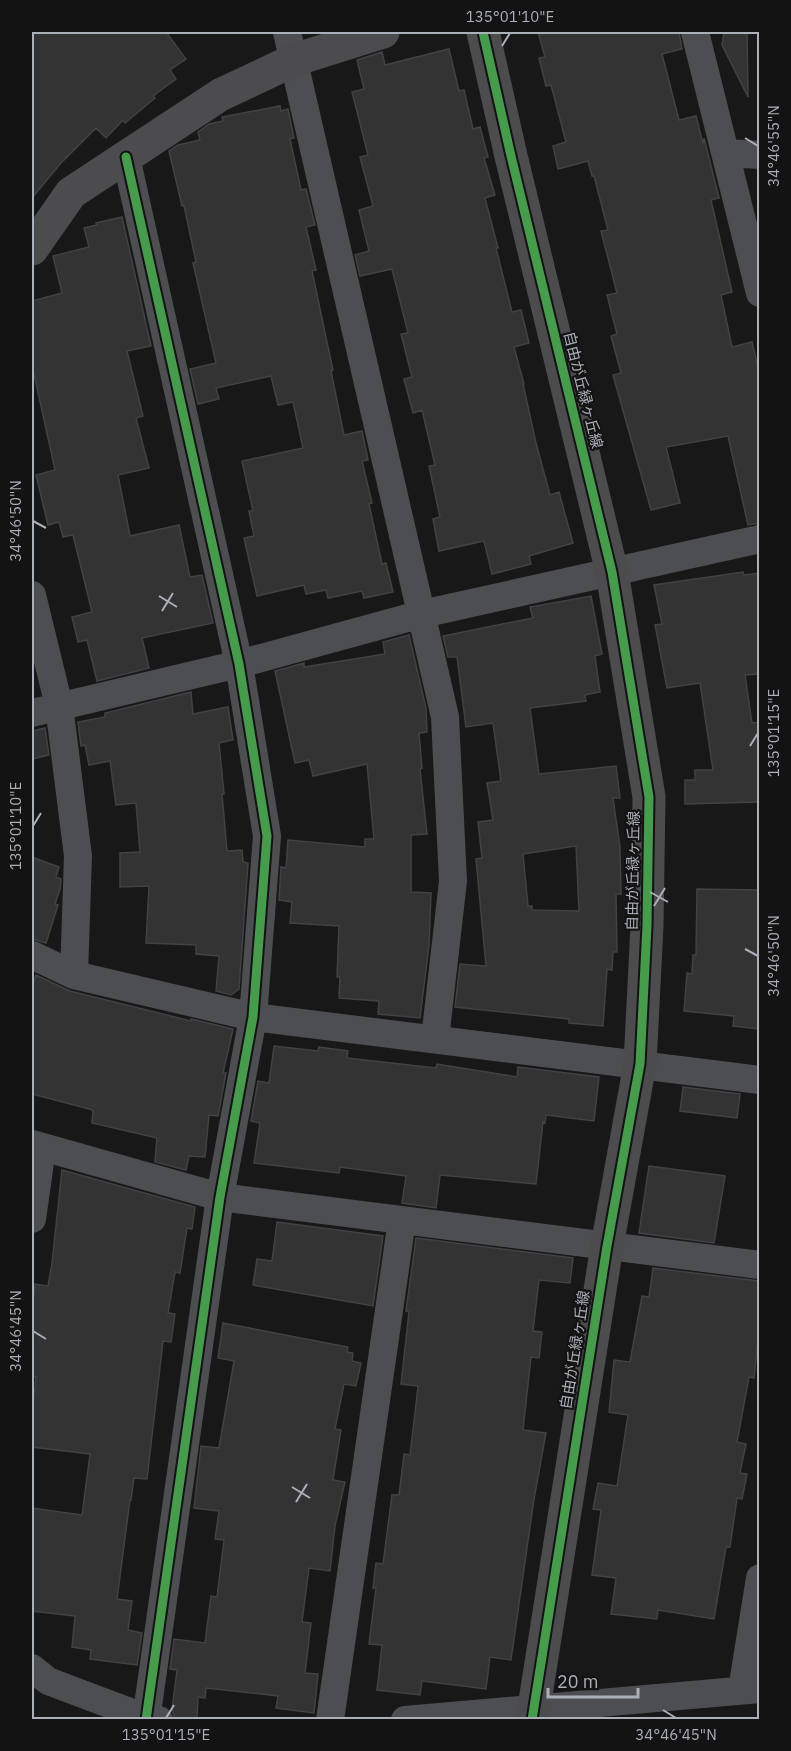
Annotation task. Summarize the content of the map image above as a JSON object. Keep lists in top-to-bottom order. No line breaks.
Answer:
{"streets":{"street":["自由が丘緑ヶ丘線"]},"scale_bar":"20 m","coordinates":["135°01'10\"E","34°46'55\"N","34°46'50\"N","135°01'15\"E","34°46'45\"N"]}
